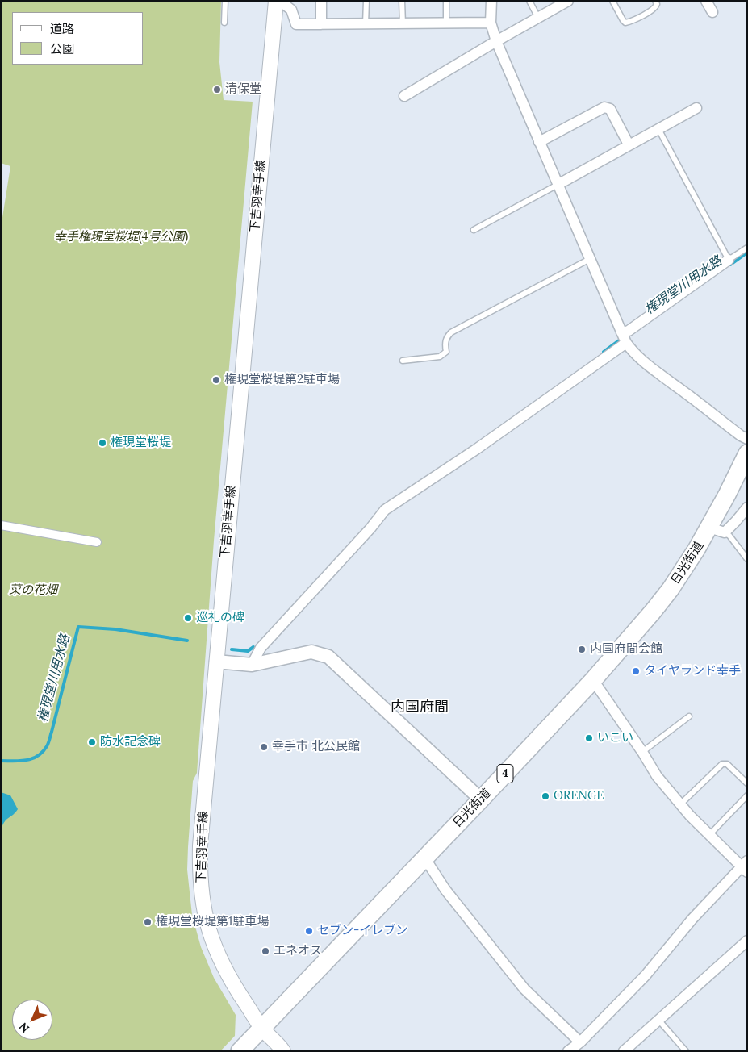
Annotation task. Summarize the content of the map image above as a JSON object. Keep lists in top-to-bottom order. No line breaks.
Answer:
{"streets":{"highway":["日光街道","4"],"main road":["下吉羽幸手線"]},"crossings":[["下吉羽幸手線","日光街道"]],"districts":["内国府間"],"water":["権現堂川用水路"],"parks":["幸手権現堂桜堤(4号公園)","菜の花畑"],"places":["清保堂","権現堂桜堤第2駐車場","権現堂桜堤","巡礼の碑","内国府間会館","タイヤランド幸手","いこい","防水記念碑","幸手市 北公民館","ORENGE","権現堂桜堤第1駐車場","セブン-イレブン","エネオス"],"legend":["道路","公園"],"north":"bottom left"}
